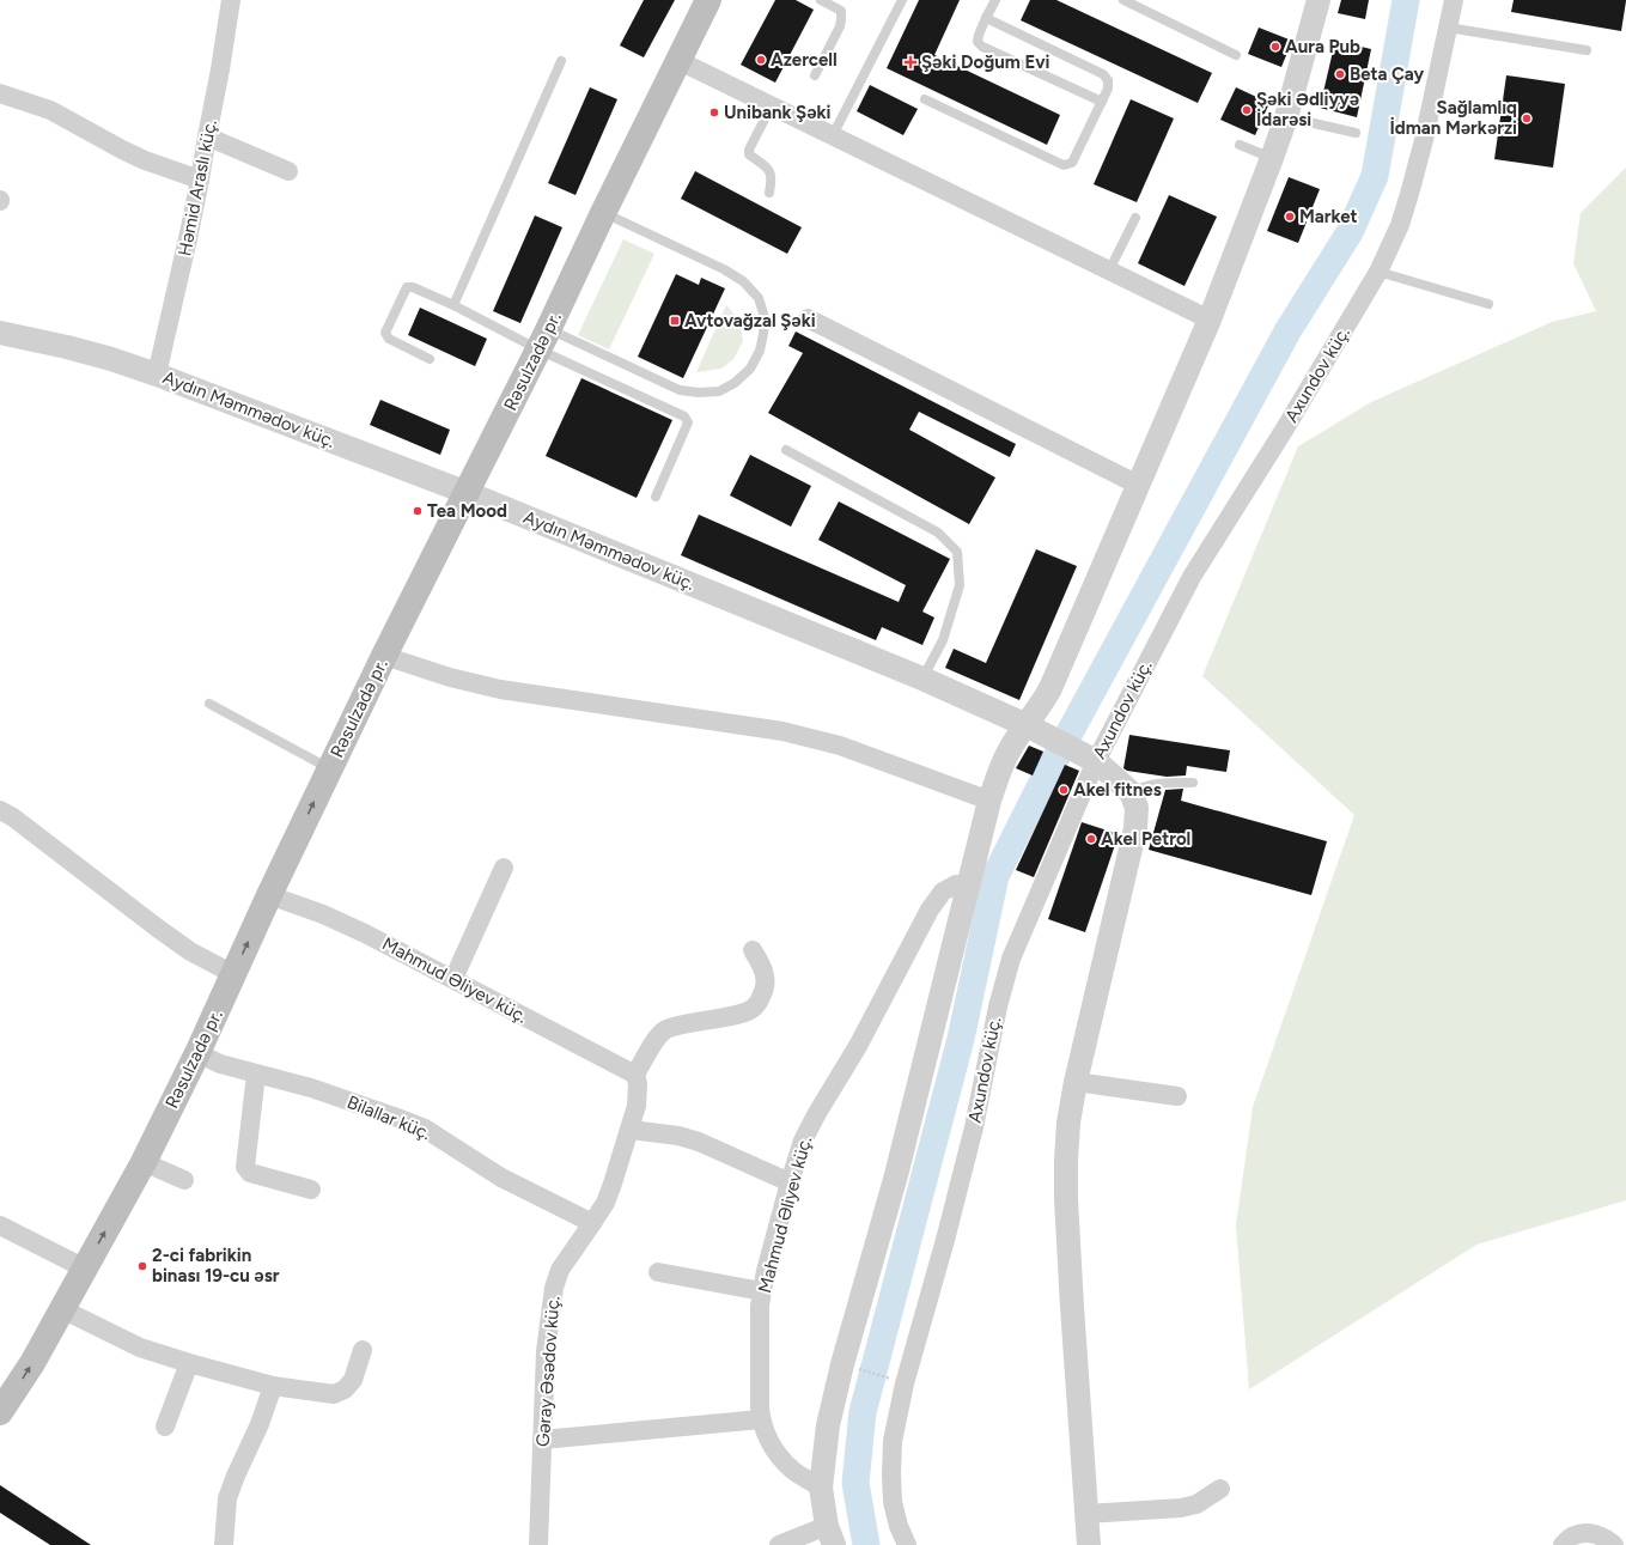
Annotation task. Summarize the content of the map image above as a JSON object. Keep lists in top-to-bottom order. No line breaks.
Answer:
{"streets":{"main road":["Rəsulzadə pr."],"street":["Həmid Araslı küç.","Axundov küç.","Aydın Məmmədov küç.","Mahmud Əliyev küç.","Bilallar küç.","Gəray Əsədov küç."]},"crossings":[["Həmid Araslı küç.","Aydın Məmmədov küç."],["Rəsulzadə pr.","Aydın Məmmədov küç."],["Rəsulzadə pr.","Mahmud Əliyev küç."],["Rəsulzadə pr.","Bilallar küç."],["Axundov küç.","Aydın Məmmədov küç."],["Mahmud Əliyev küç.","Gəray Əsədov küç."],["Bilallar küç.","Gəray Əsədov küç."]],"places":{"other":["Aura Pub","Azercell","Beta Çay","Şəki Ədliyyə İdarəsi","Unibank Şəki","Sağlamlıq İdman Mərkərzi","Market","Tea Mood","Akel fitnes","Akel Petrol","2-ci fabrikin binası 19-cu əsr"],"health":["Şəki Doğum Evi"],"transit":["Avtovağzal Şəki"]}}
